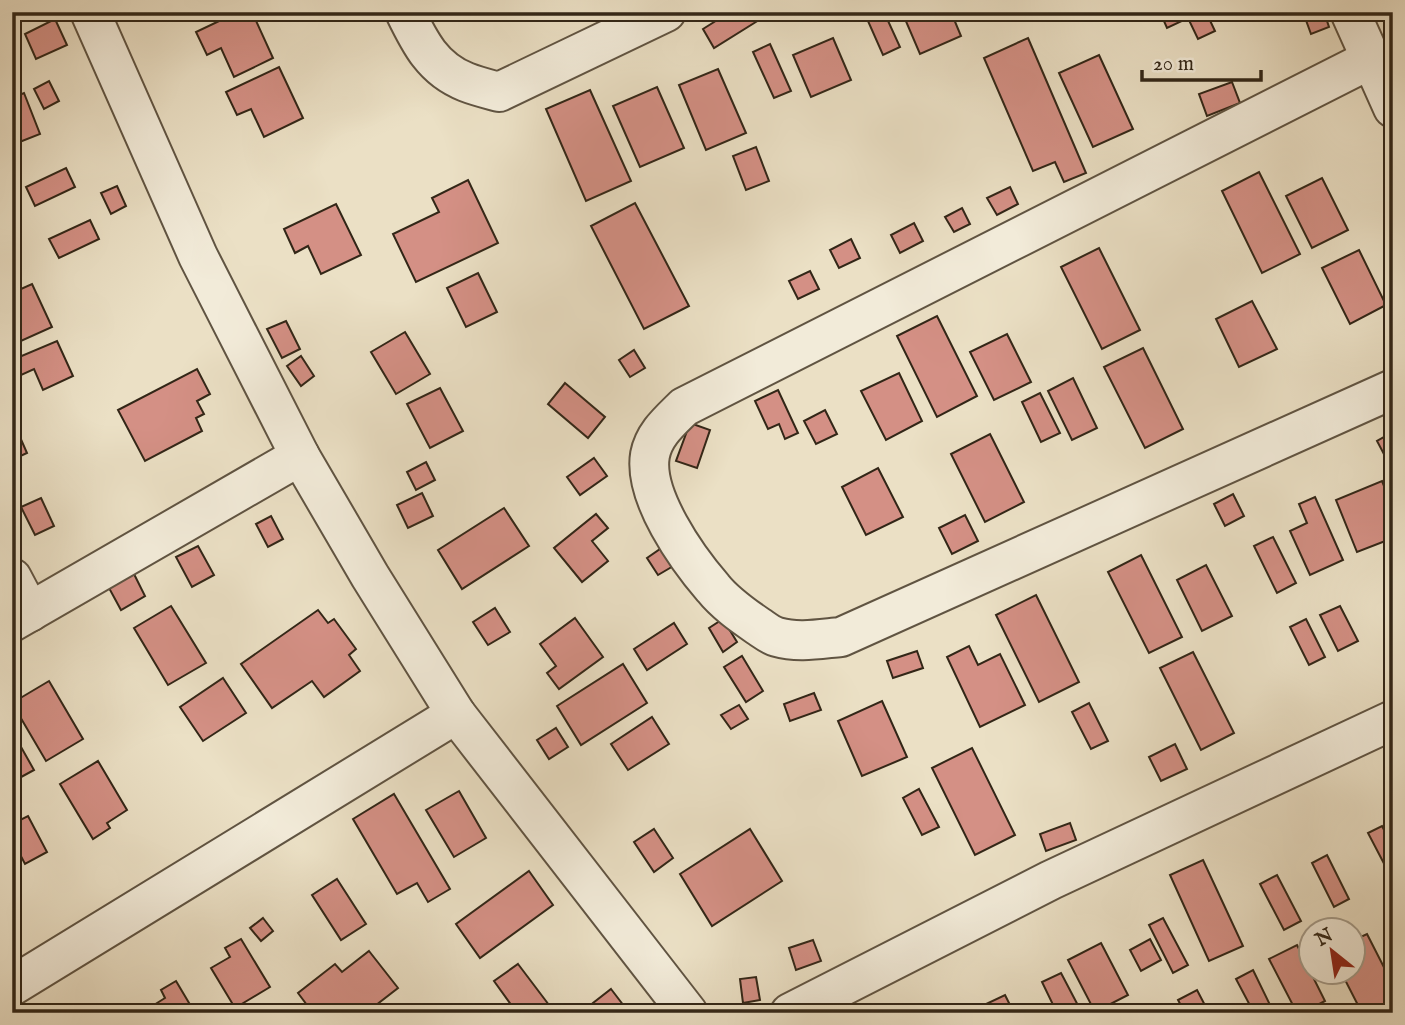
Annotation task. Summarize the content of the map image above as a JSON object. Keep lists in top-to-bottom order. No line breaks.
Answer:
{"scale_bar":"20 m","north":"top left"}
